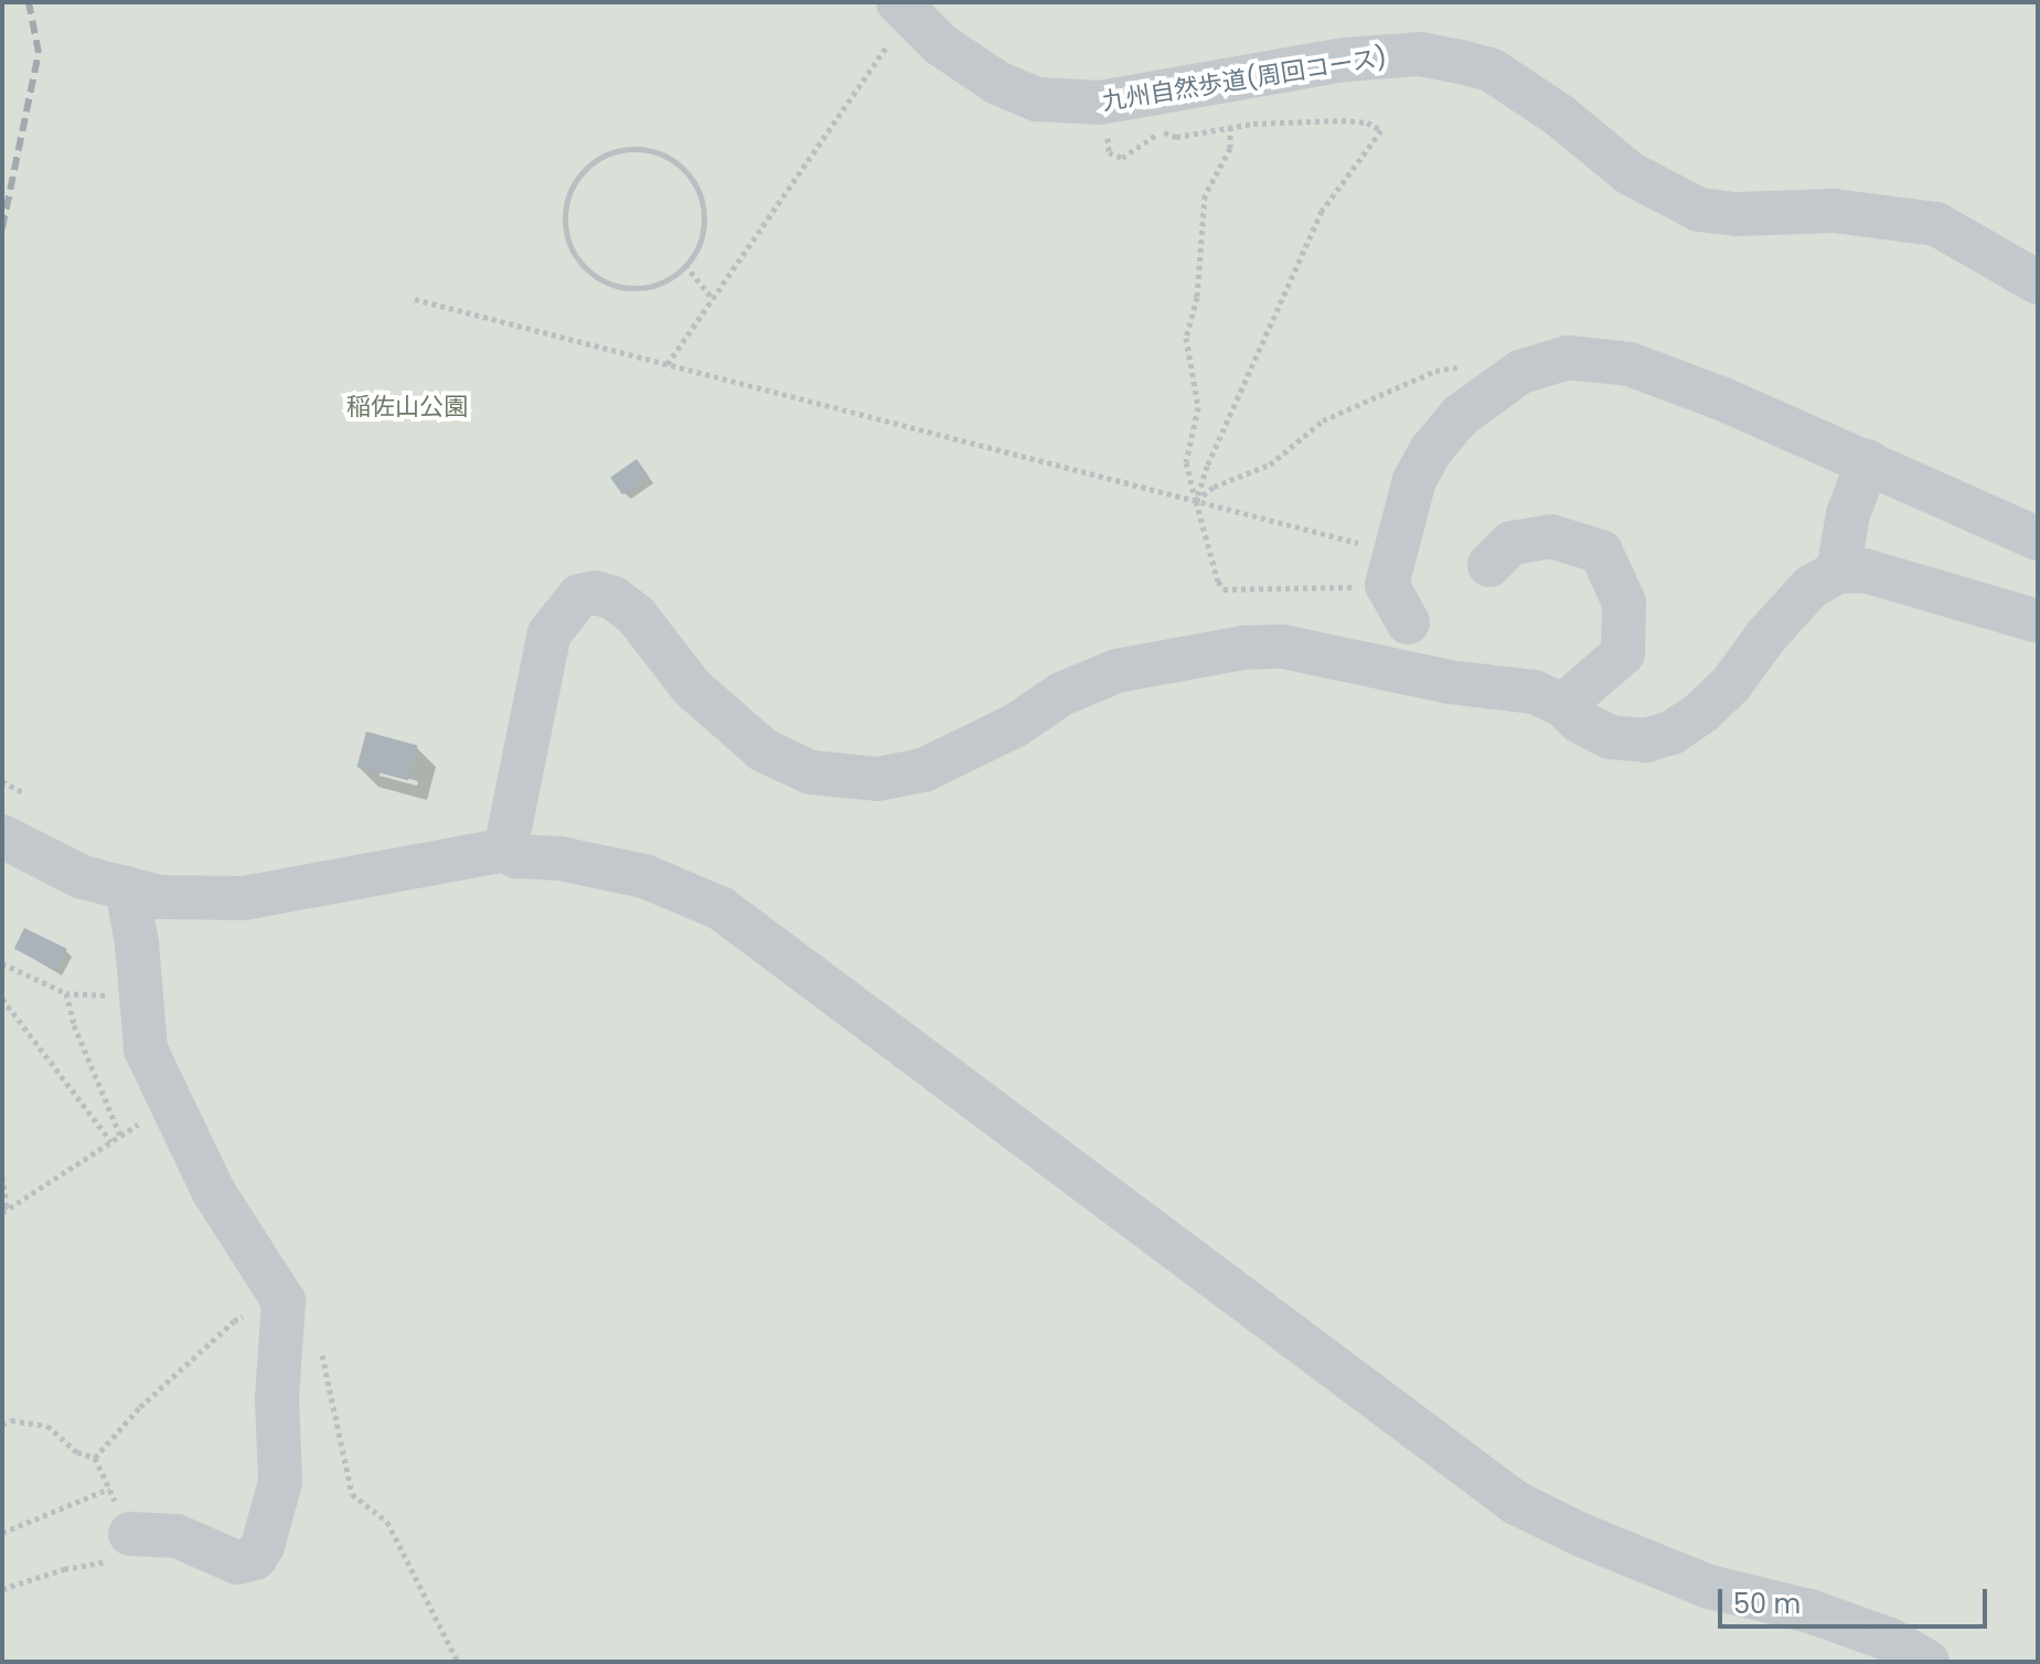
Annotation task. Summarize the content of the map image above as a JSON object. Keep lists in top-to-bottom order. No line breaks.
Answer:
{"streets":{"street":["九州自然歩道(周回コース)"]},"parks":["稲佐山公園"],"scale_bar":"50 m"}
